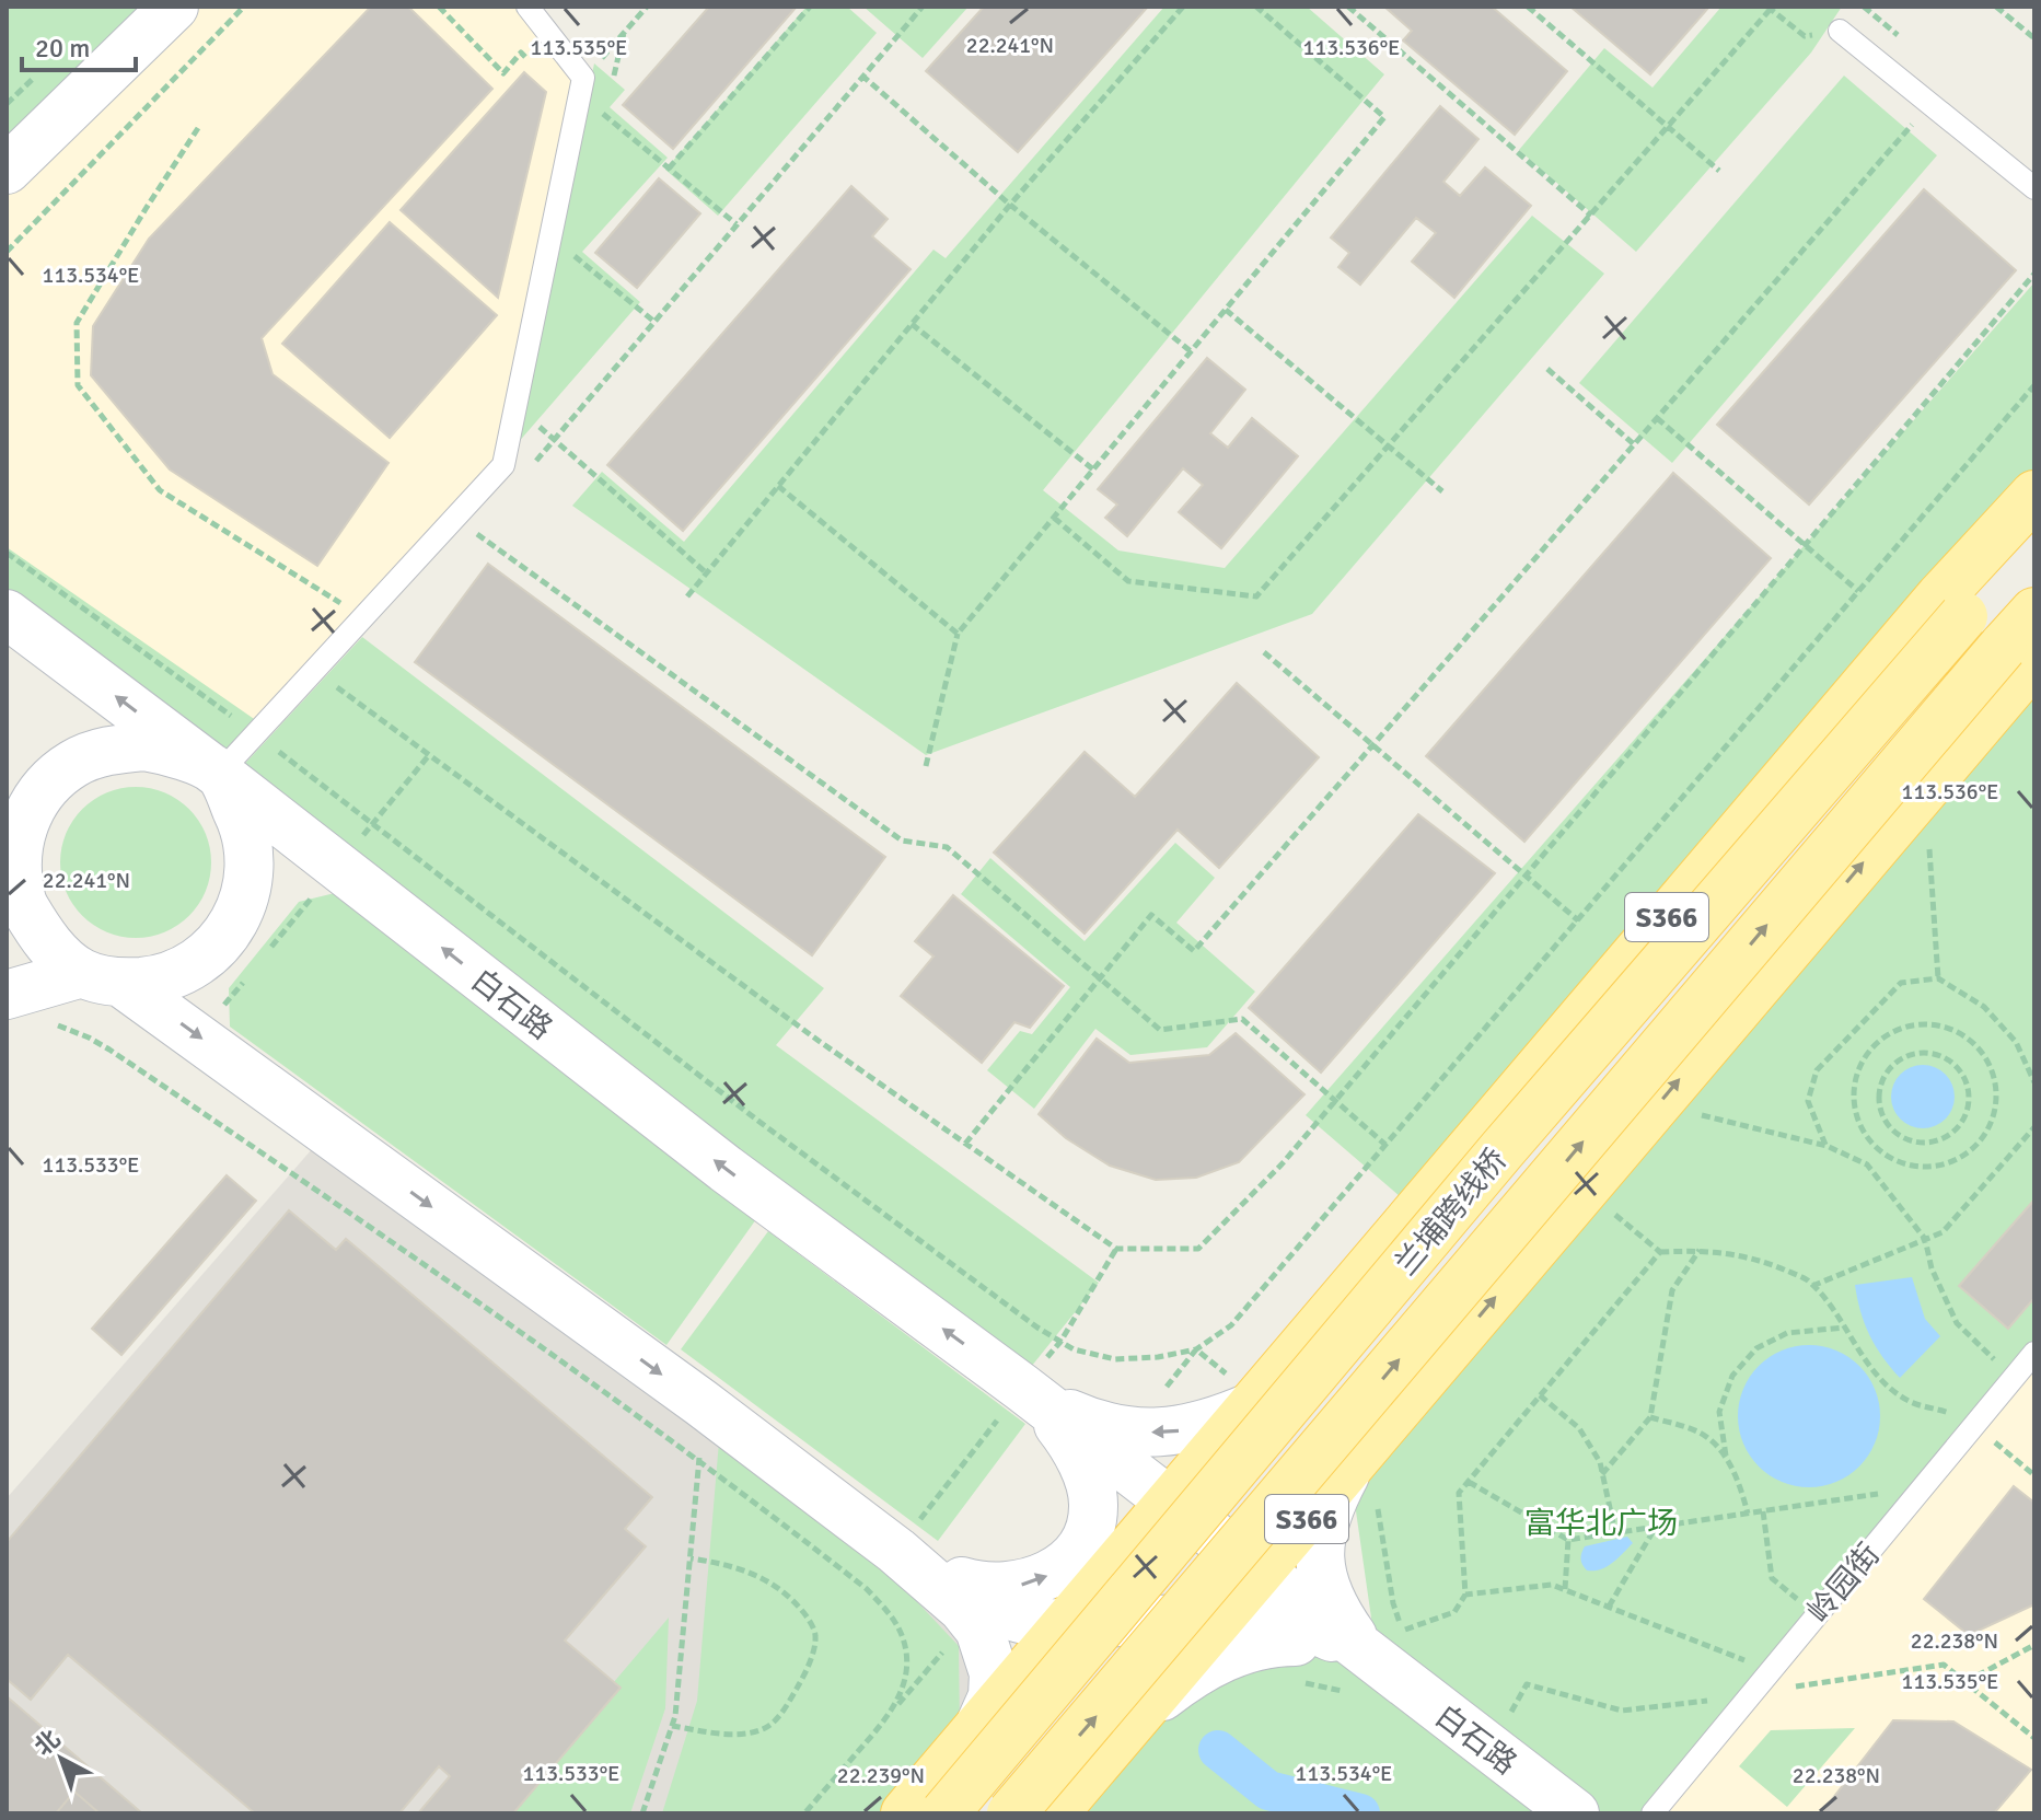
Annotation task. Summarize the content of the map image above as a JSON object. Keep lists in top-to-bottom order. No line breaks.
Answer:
{"streets":{"main road":["S366","白石路","兰埔跨线桥"],"lane":["岭园街"]},"crossings":[["S366","兰埔跨线桥"]],"parks":["富华北广场"],"scale_bar":"20 m","north":"top left","coordinates":["22.241°N","113.535°E","113.536°E","113.534°E","113.533°E","22.238°N","22.239°N"]}
